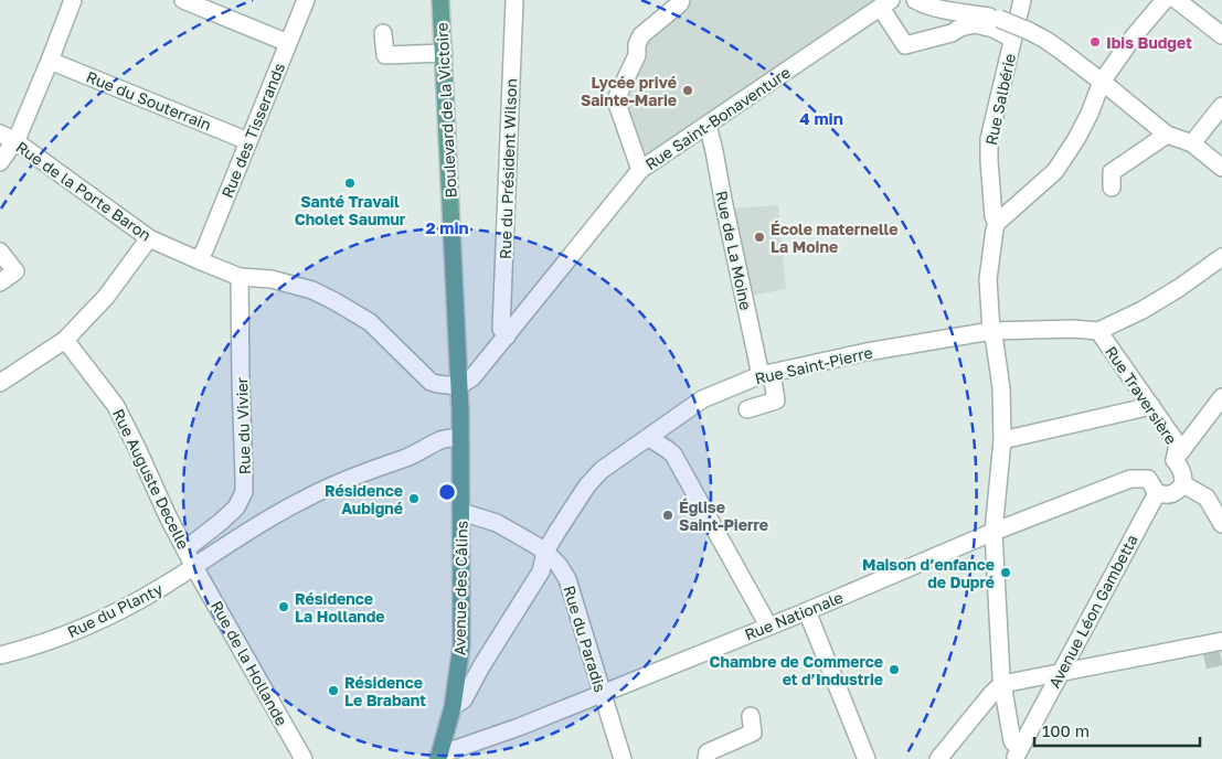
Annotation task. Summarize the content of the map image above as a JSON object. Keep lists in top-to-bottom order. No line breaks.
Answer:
{"streets":{"main road":["Boulevard de la Victoire","Avenue des Câlins"],"street":["Rue Salbérie","Rue du Souterrain","Rue Saint-Bonaventure","Rue des Tisserands","Rue du Président Wilson","Rue de la Porte Baron","Rue de La Moine","Rue Saint-Pierre","Rue Traversière","Rue du Vivier","Rue Auguste Decelle","Rue du Planty","Avenue Léon Gambetta","Rue Nationale","Rue du Paradis","Rue de la Hollande"]},"crossings":[["Rue Salbérie","Rue Saint-Pierre"],["Rue Salbérie","Avenue Léon Gambetta"],["Rue Salbérie","Rue Nationale"],["Rue du Souterrain","Rue des Tisserands"],["Boulevard de la Victoire","Rue Saint-Bonaventure"],["Boulevard de la Victoire","Rue de la Porte Baron"],["Boulevard de la Victoire","Avenue des Câlins"],["Rue Saint-Bonaventure","Rue du Président Wilson"],["Rue Saint-Bonaventure","Rue de la Porte Baron"],["Rue Saint-Bonaventure","Rue de La Moine"],["Rue Saint-Bonaventure","Avenue des Câlins"],["Rue des Tisserands","Rue de la Porte Baron"],["Rue de la Porte Baron","Rue du Vivier"],["Rue de la Porte Baron","Avenue des Câlins"],["Rue de La Moine","Rue Saint-Pierre"],["Rue Saint-Pierre","Rue Traversière"],["Rue Saint-Pierre","Avenue des Câlins"],["Rue Saint-Pierre","Rue du Paradis"],["Rue du Vivier","Rue Auguste Decelle"],["Rue Auguste Decelle","Rue du Planty"],["Rue Auguste Decelle","Rue de la Hollande"],["Avenue des Câlins","Rue du Planty"],["Avenue des Câlins","Rue Nationale"],["Avenue des Câlins","Rue du Paradis"],["Rue du Planty","Rue de la Hollande"],["Avenue Léon Gambetta","Rue Nationale"],["Rue Nationale","Rue du Paradis"]],"places":["Ibis Budget","Lycée privé Sainte-Marie","Santé Travail Cholet Saumur","École maternelle La Moine","Résidence Aubigné","Église Saint-Pierre","Maison d’enfance de Dupré","Résidence La Hollande","Chambre de Commerce et d’Industrie","Résidence Le Brabant"],"scale_bar":"100 m","rings":["4 min","2 min"]}
